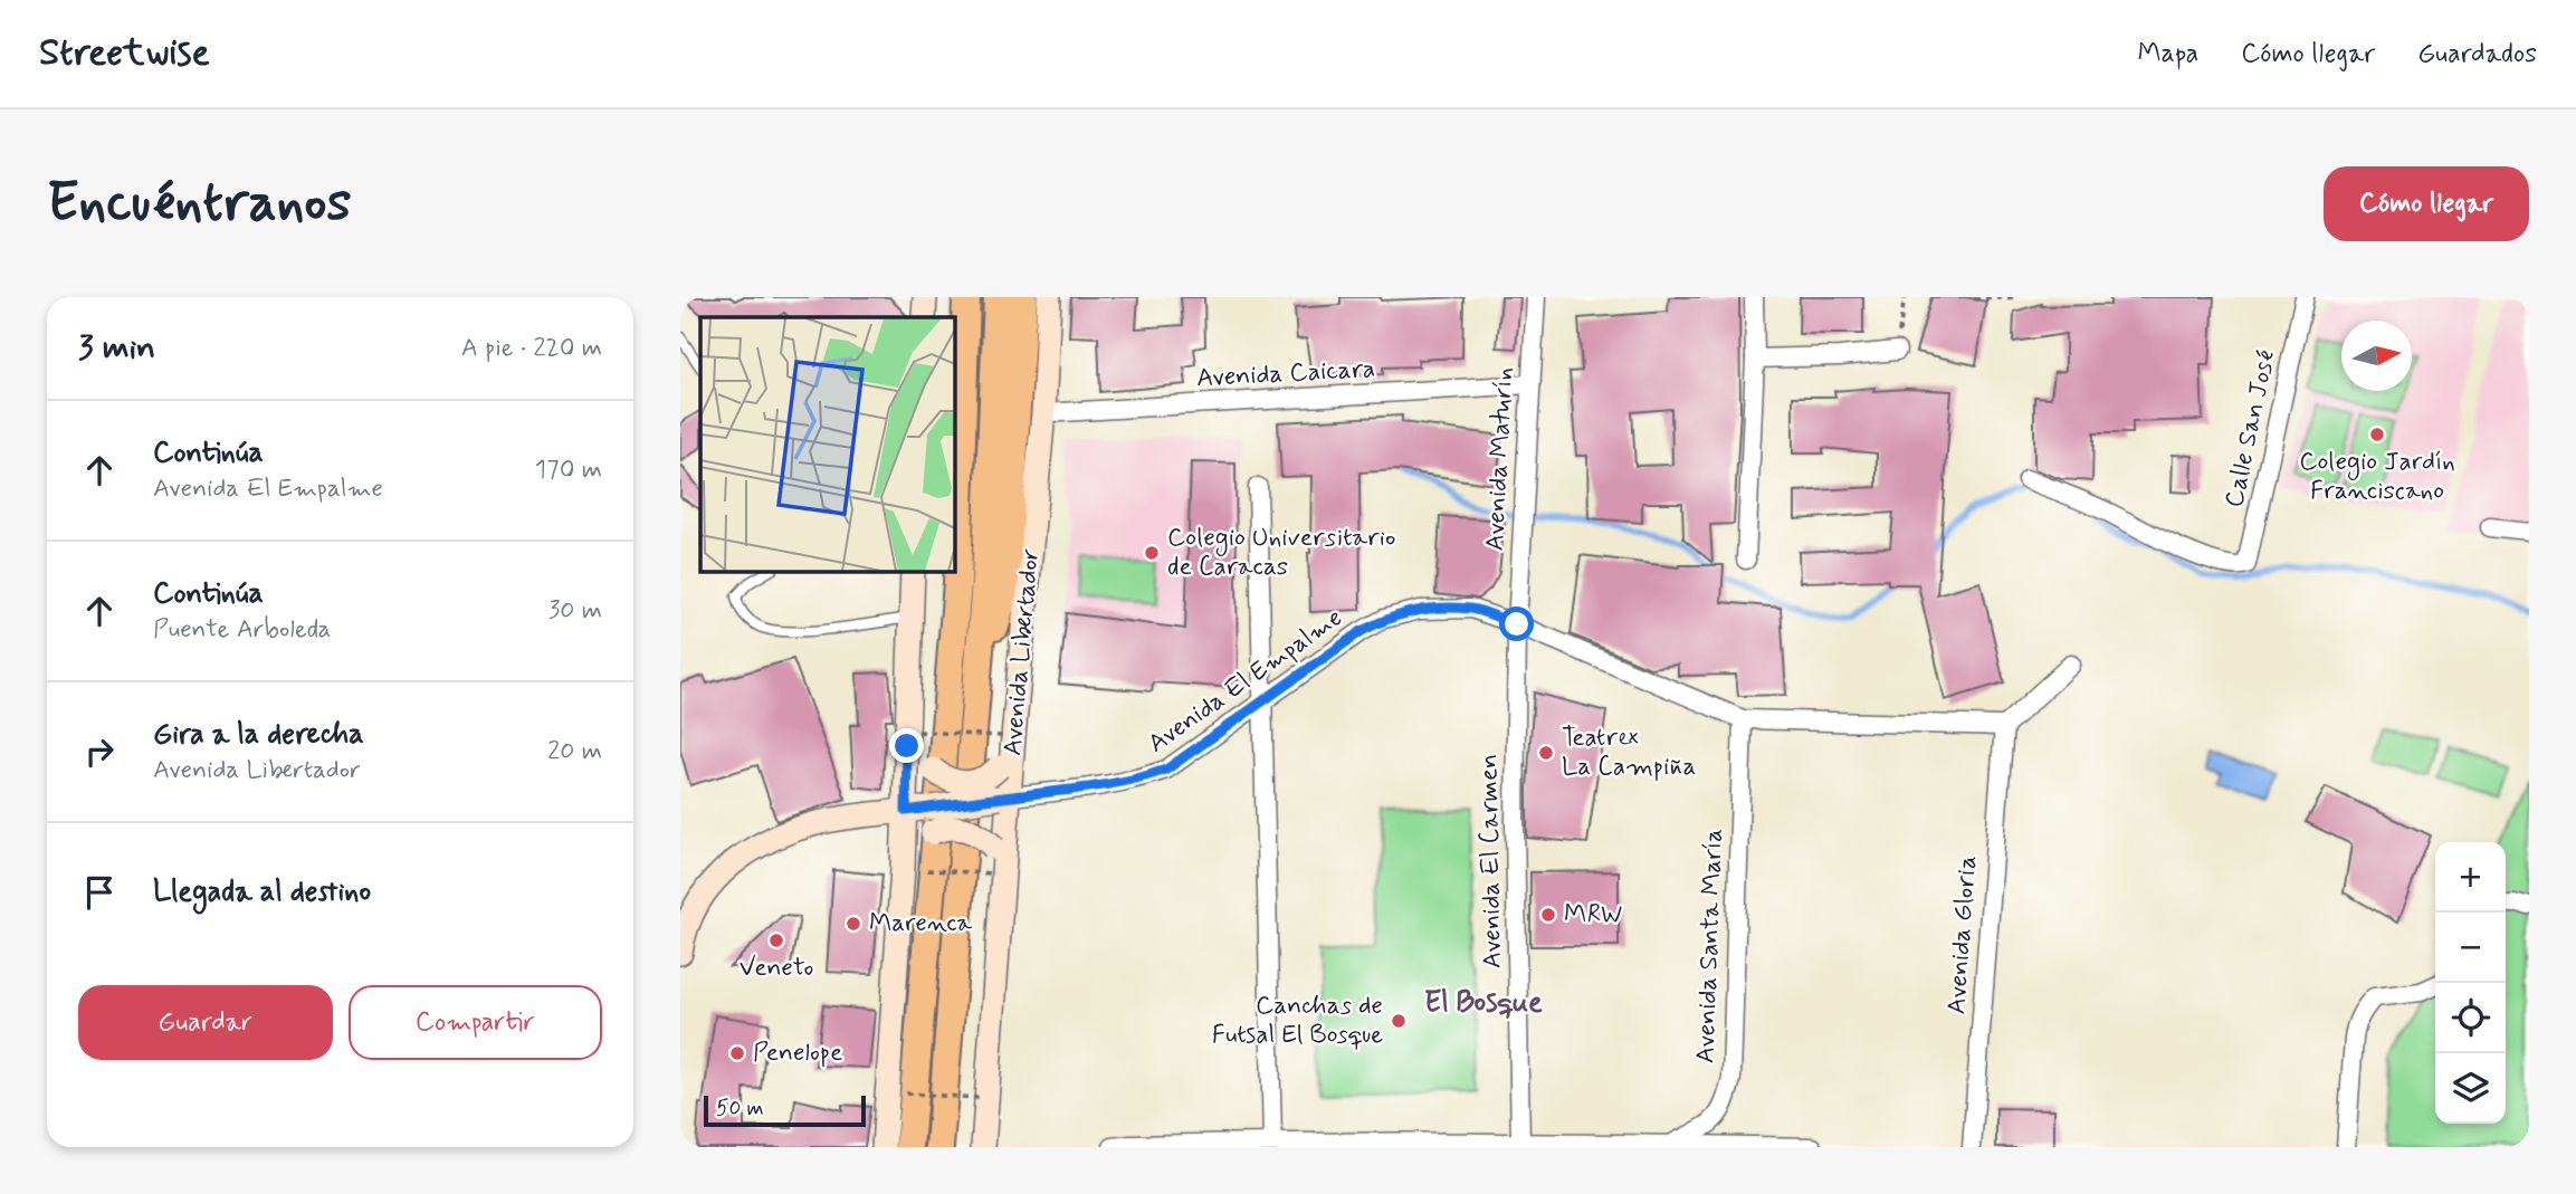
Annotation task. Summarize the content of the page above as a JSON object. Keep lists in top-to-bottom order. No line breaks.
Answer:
{"streets":{"main road":["Avenida Libertador"],"street":["Avenida Caicara","Calle San José","Avenida Maturín","Avenida El Empalme","Avenida El Carmen","Avenida Gloria","Avenida Santa María"]},"crossings":[["Avenida Caicara","Avenida Maturín"],["Avenida Caicara","Avenida Libertador"],["Avenida Maturín","Avenida El Empalme"],["Avenida Maturín","Avenida El Carmen"],["Avenida Libertador","Avenida El Empalme"],["Avenida El Empalme","Avenida El Carmen"],["Avenida El Empalme","Avenida Gloria"],["Avenida El Empalme","Avenida Santa María"]],"districts":["El Bosque"],"places":["Colegio Jardín Franciscano","Colegio Universitario de Caracas","Teatrex La Campiña","MRW","Marenca","Veneto","Canchas de Futsal El Bosque","Penelope"],"scale_bar":"50 m","north":"right","page":{"header":"Streetwise","nav":["Mapa","Cómo llegar","Guardados"],"buttons":["Cómo llegar",["Guardar","Compartir"]],"title":"Encuéntranos","heading":["3 min","A pie · 220 m"],"list":[["Continúa","Avenida El Empalme","170 m"],["Continúa","Puente Arboleda","30 m"],["Gira a la derecha","Avenida Libertador","20 m"],"Llegada al destino"],"map_buttons":["+","−"],"scale":"50 m"}}
